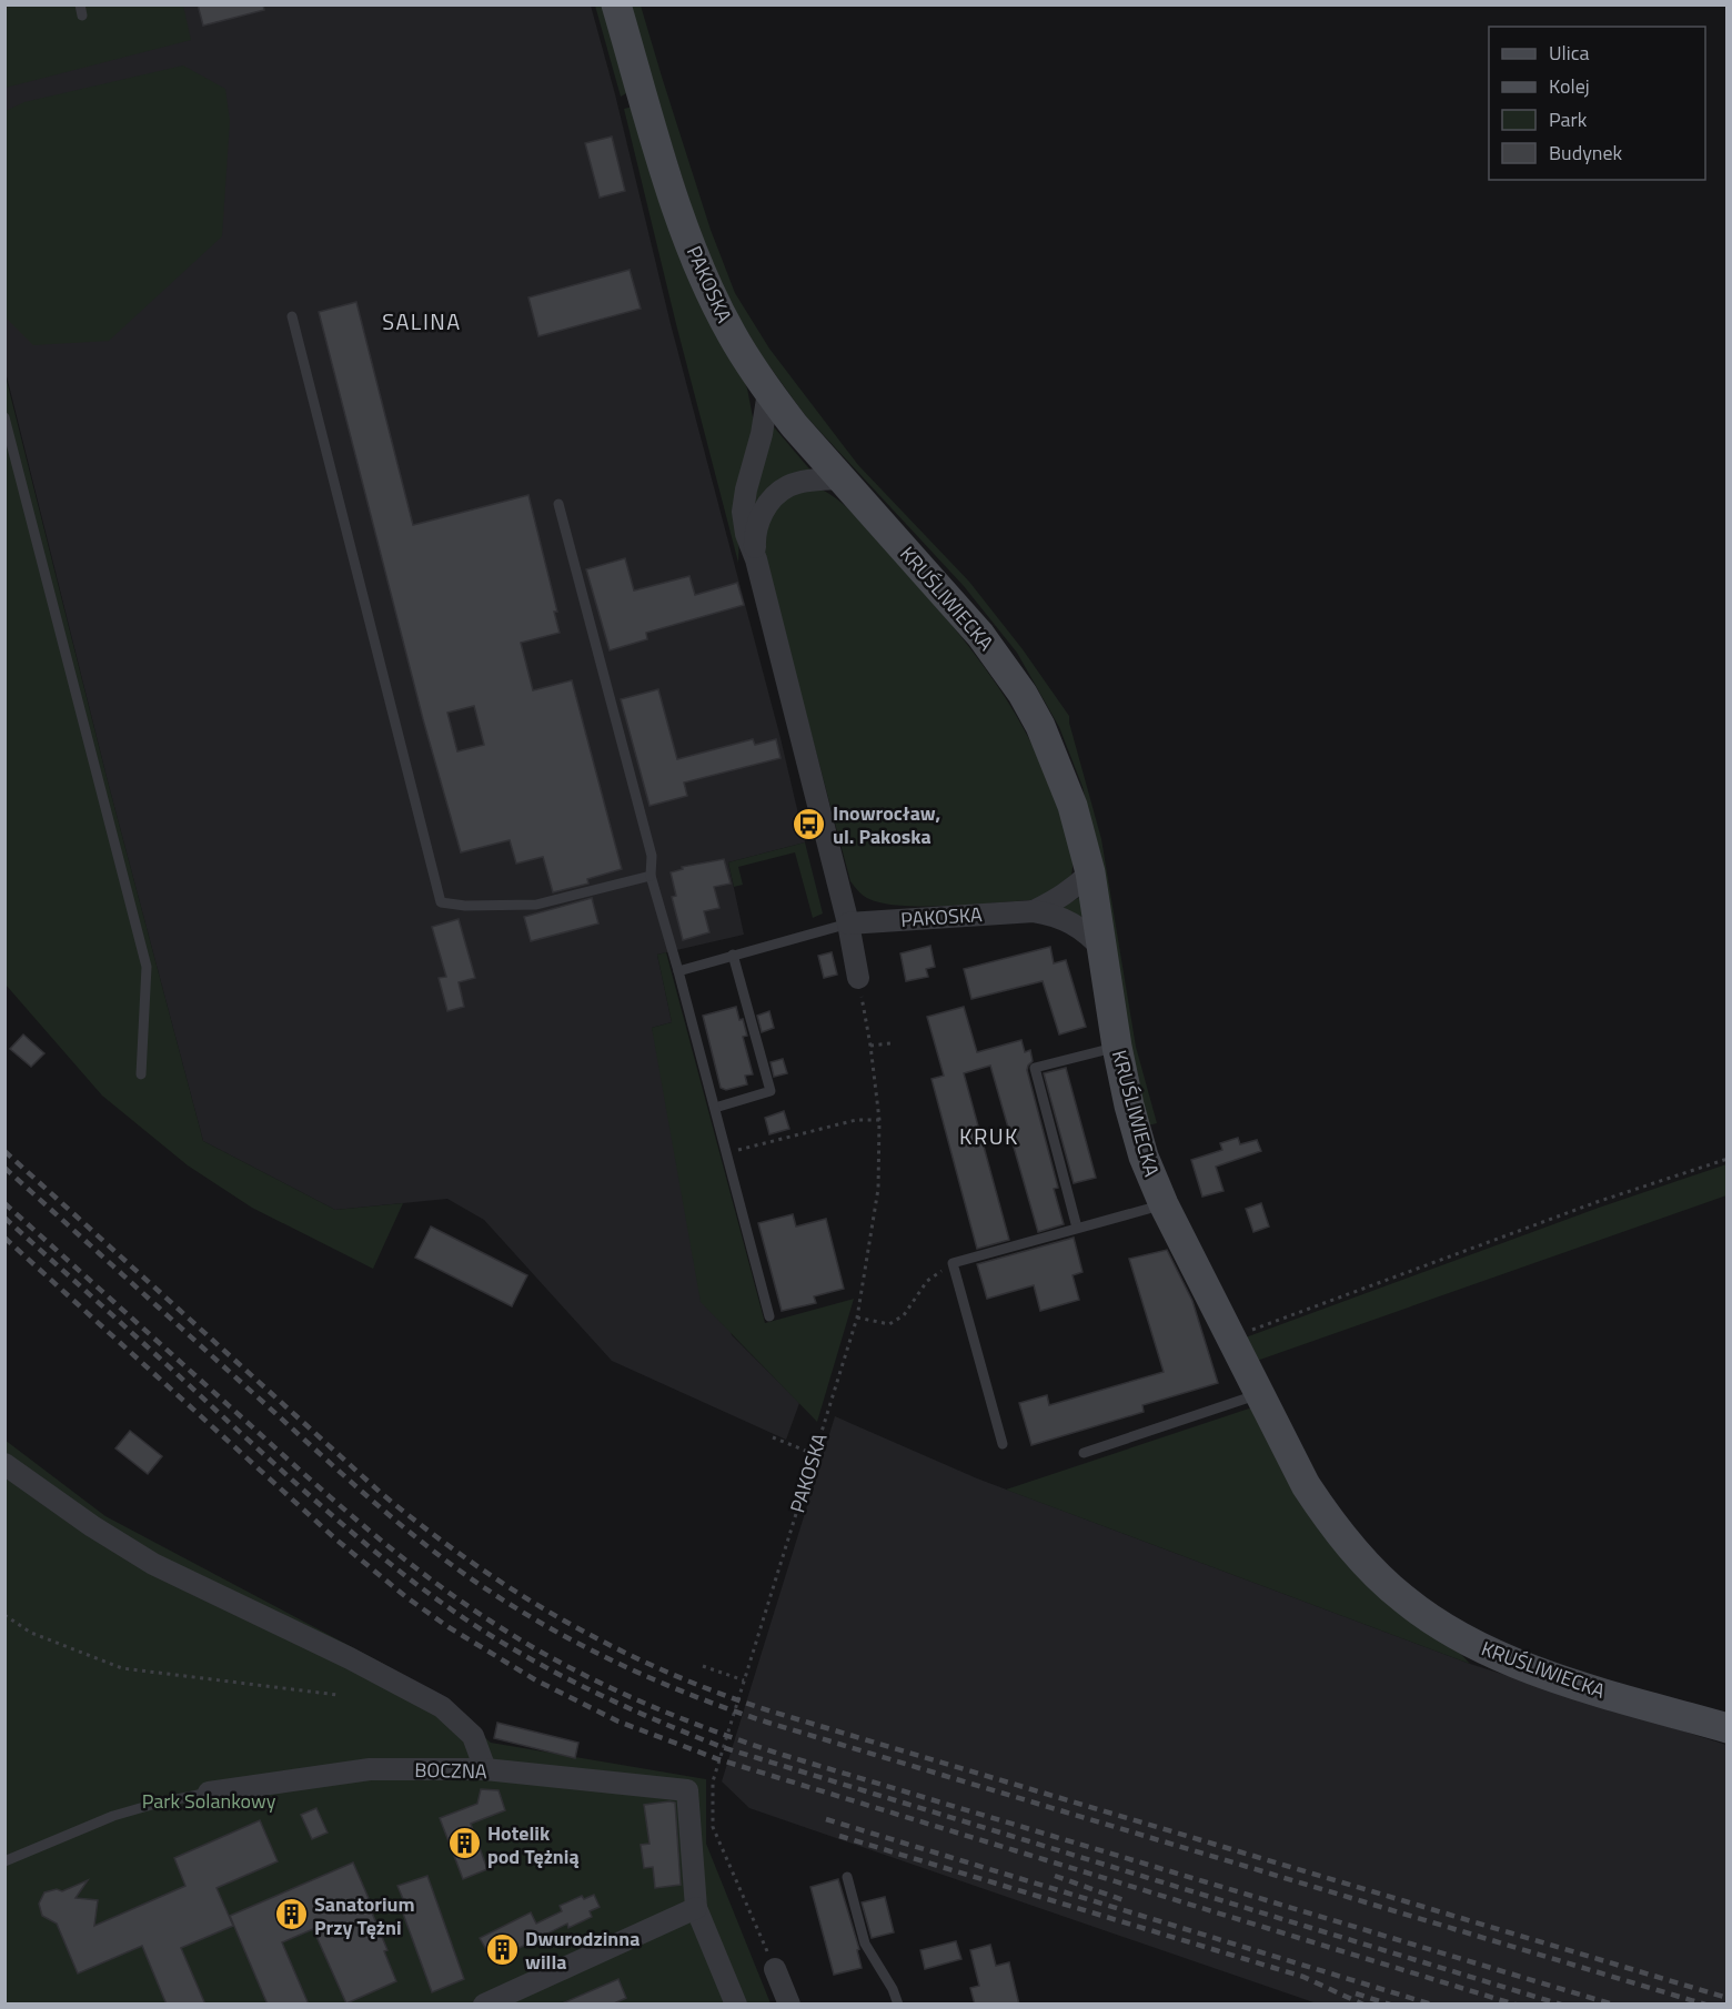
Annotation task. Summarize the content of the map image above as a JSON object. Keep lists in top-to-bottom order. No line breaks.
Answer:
{"streets":{"main road":["PAKOSKA","KRUŚLIWIECKA"],"street":["BOCZNA"]},"crossings":[["PAKOSKA","KRUŚLIWIECKA"]],"districts":["SALINA","KRUK"],"parks":["Park Solankowy"],"places":{"bus stop":["Inowrocław, ul. Pakoska"],"building":["Hotelik pod Tężnią","Sanatorium Przy Tężni","Dwurodzinna willa"]},"legend":["Ulica","Kolej","Park","Budynek"]}
